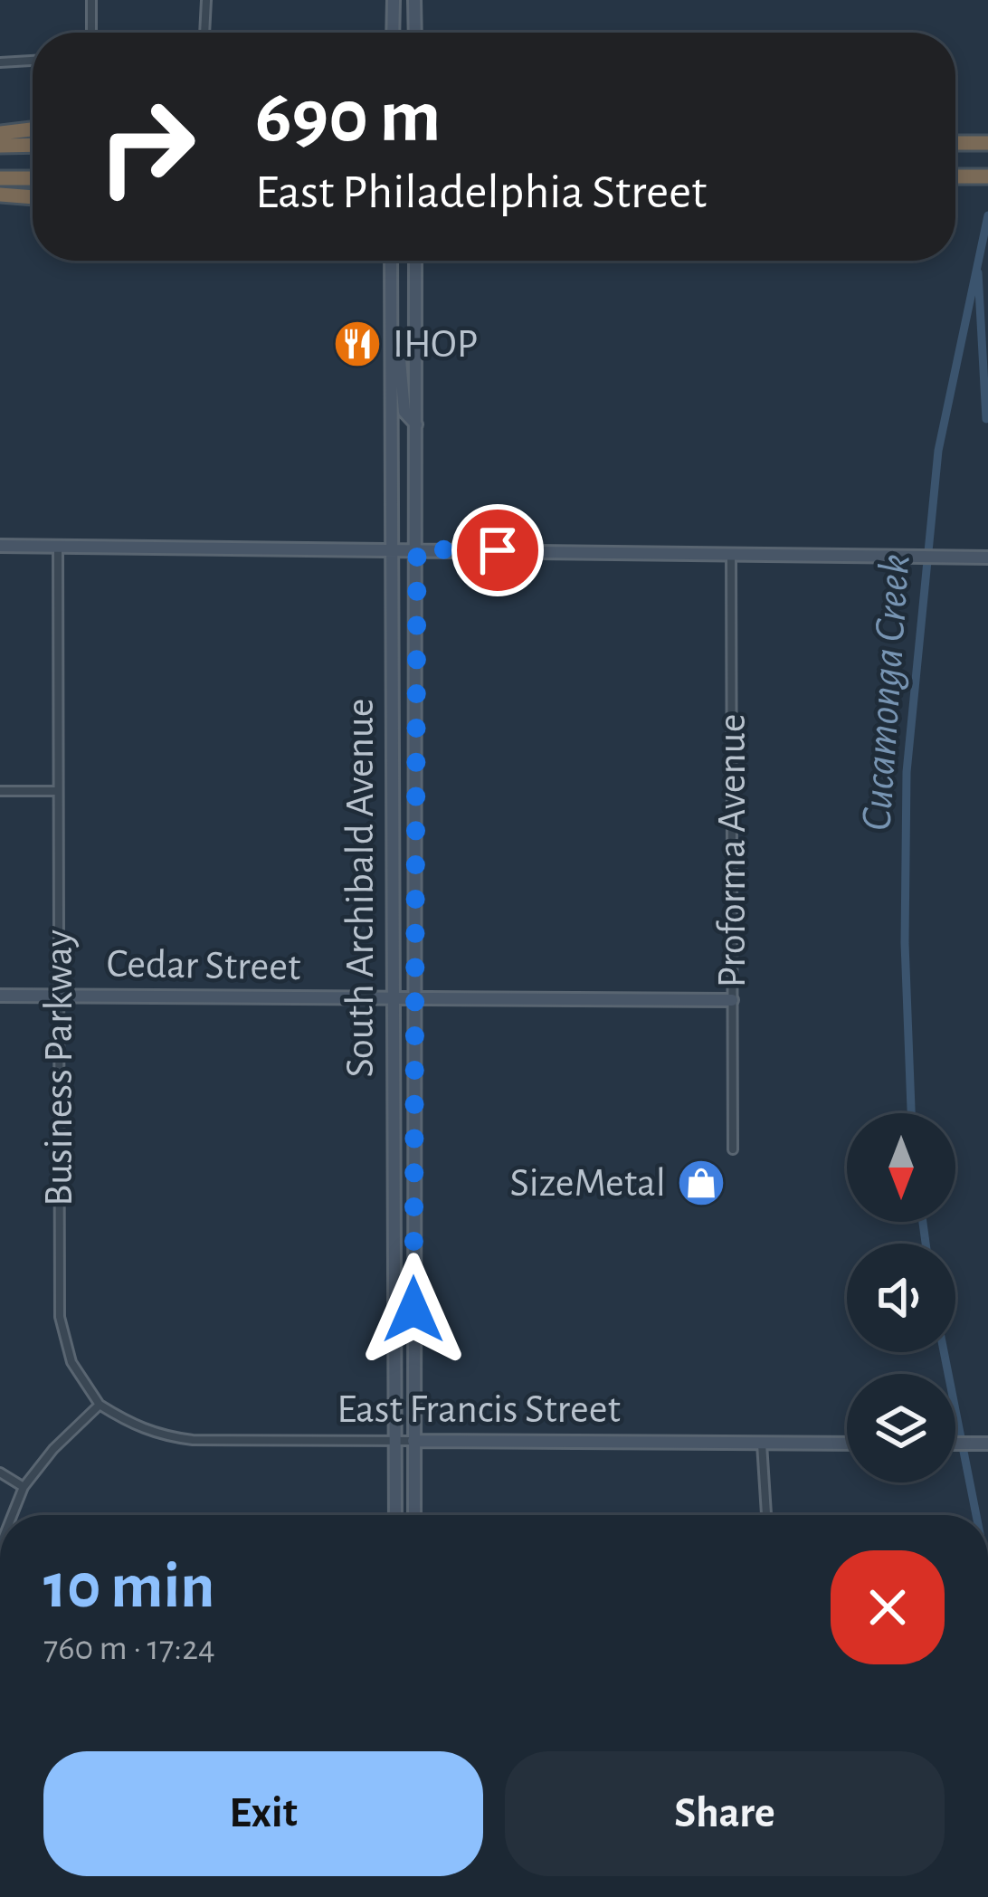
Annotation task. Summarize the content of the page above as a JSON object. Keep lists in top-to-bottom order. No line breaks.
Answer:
{"streets":{"main road":["South Archibald Avenue","Cedar Street","East Francis Street"],"street":["Proforma Avenue","Business Parkway"]},"crossings":[["Proforma Avenue","Cedar Street"],["South Archibald Avenue","Cedar Street"],["South Archibald Avenue","East Francis Street"],["Cedar Street","Business Parkway"],["Business Parkway","East Francis Street"]],"water":["Cucamonga Creek"],"places":{"restaurant":["IHOP"],"shop":["SizeMetal"]},"north":"bottom","page":{"turn":["690 m","East Philadelphia Street"],"heading":["10 min","760 m · 17:24"],"buttons":["Exit","Share"]}}
